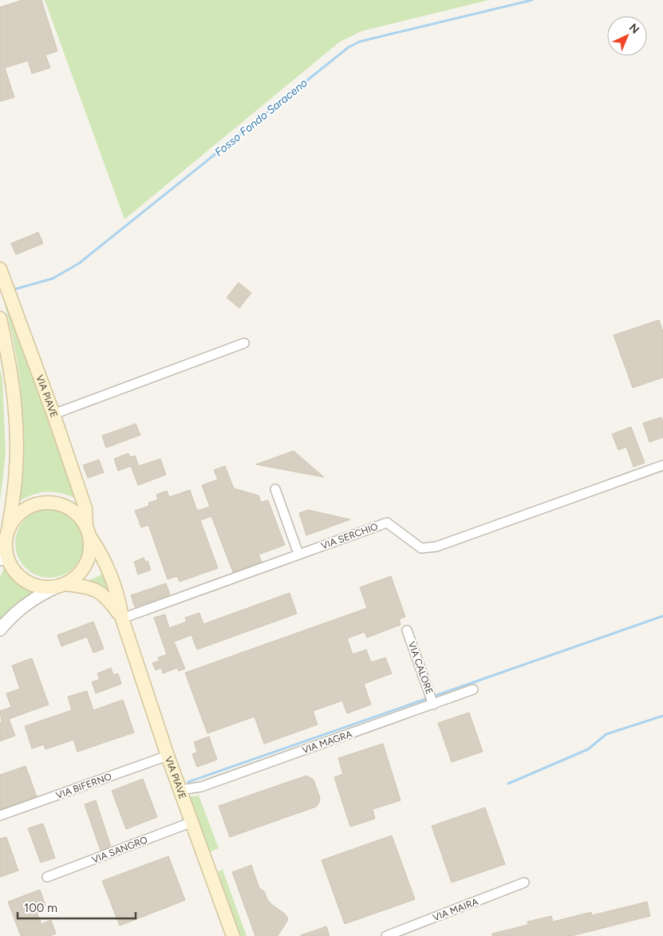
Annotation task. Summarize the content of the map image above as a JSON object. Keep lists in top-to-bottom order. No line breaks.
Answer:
{"streets":{"main road":["VIA PIAVE"],"street":["VIA SERCHIO","VIA CALORE","VIA MAGRA","VIA BIFERNO","VIA SANGRO","VIA MAIRA"]},"crossings":[["VIA PIAVE","VIA SERCHIO"],["VIA PIAVE","VIA MAGRA"],["VIA PIAVE","VIA BIFERNO"],["VIA PIAVE","VIA SANGRO"],["VIA CALORE","VIA MAGRA"]],"water":["Fosso Fondo Saraceno"],"scale_bar":"100 m","north":"top right"}
